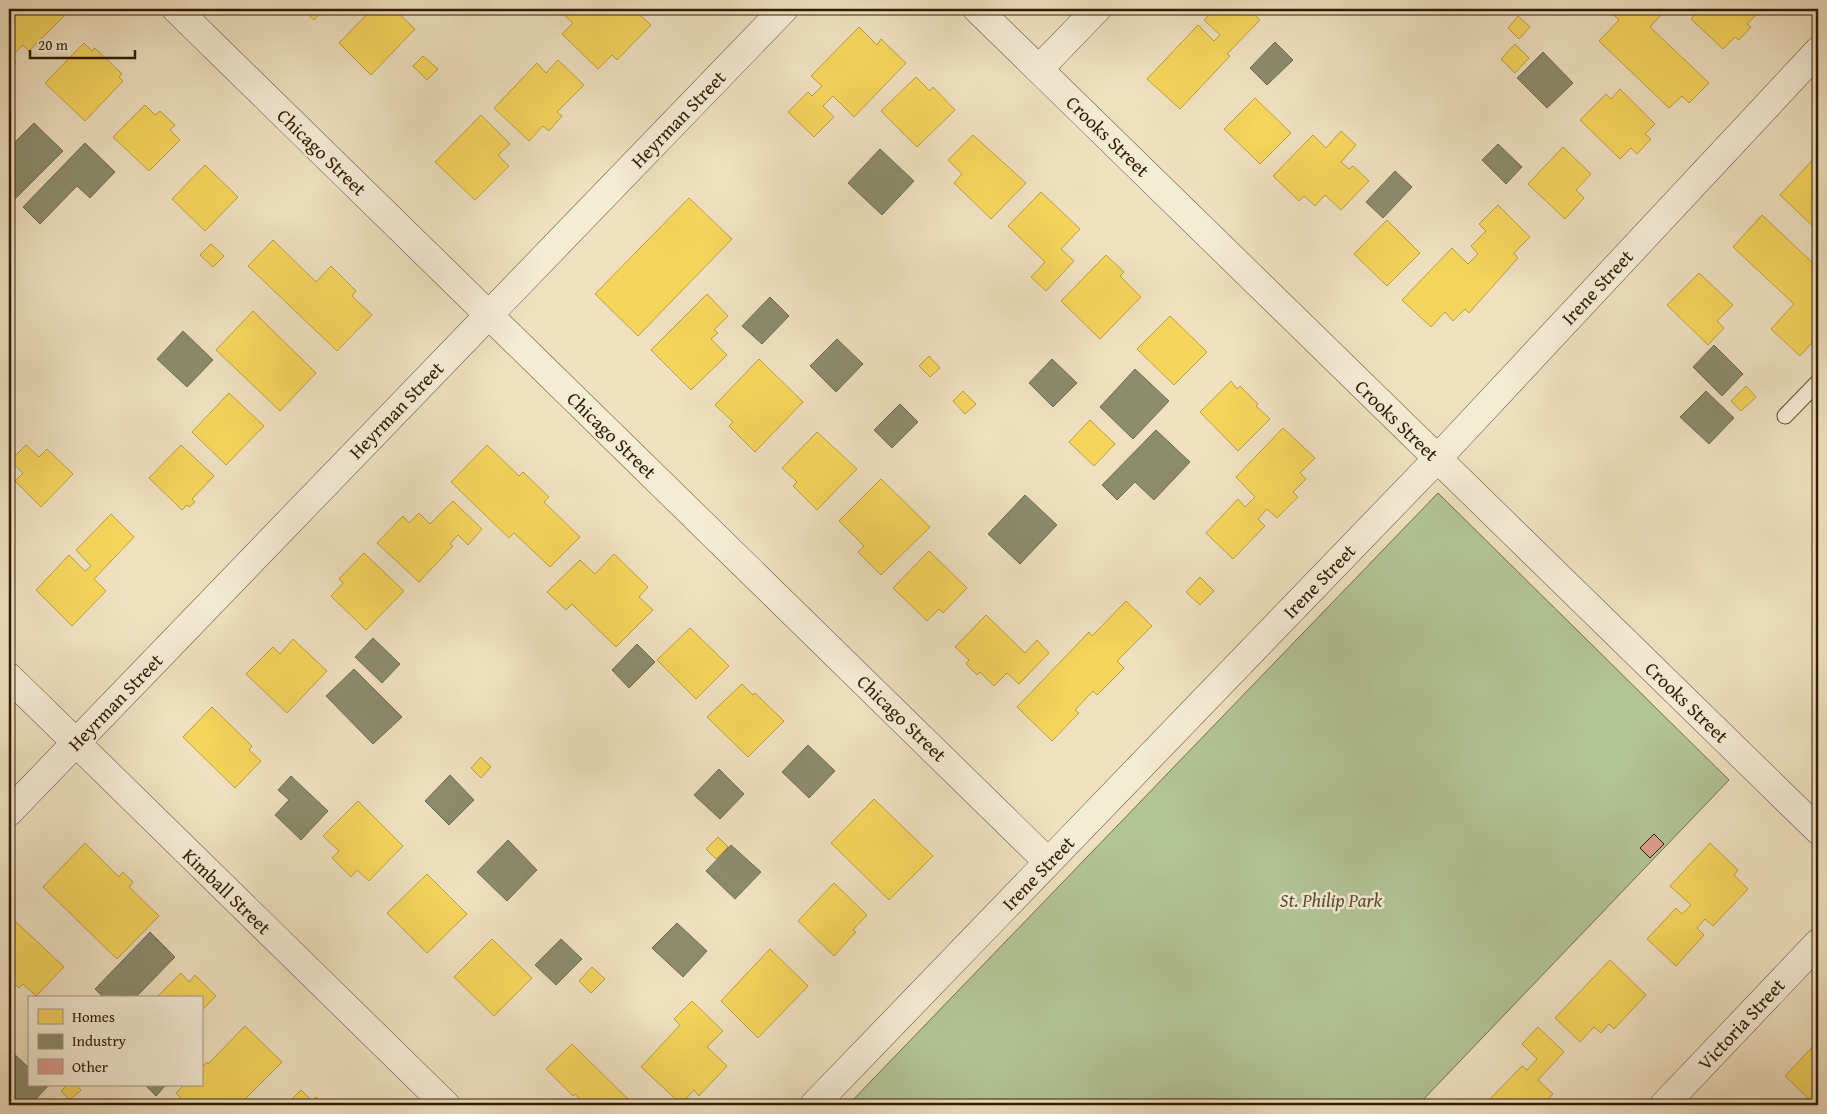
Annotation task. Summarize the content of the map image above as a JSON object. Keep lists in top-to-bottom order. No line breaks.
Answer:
{"streets":{"street":["Heyrman Street","Crooks Street","Chicago Street","Irene Street","Kimball Street","Victoria Street"]},"crossings":[["Heyrman Street","Chicago Street"],["Heyrman Street","Kimball Street"],["Crooks Street","Irene Street"],["Chicago Street","Irene Street"]],"parks":["St. Philip Park"],"legend":["Homes","Industry","Other"],"scale_bar":"20 m"}
